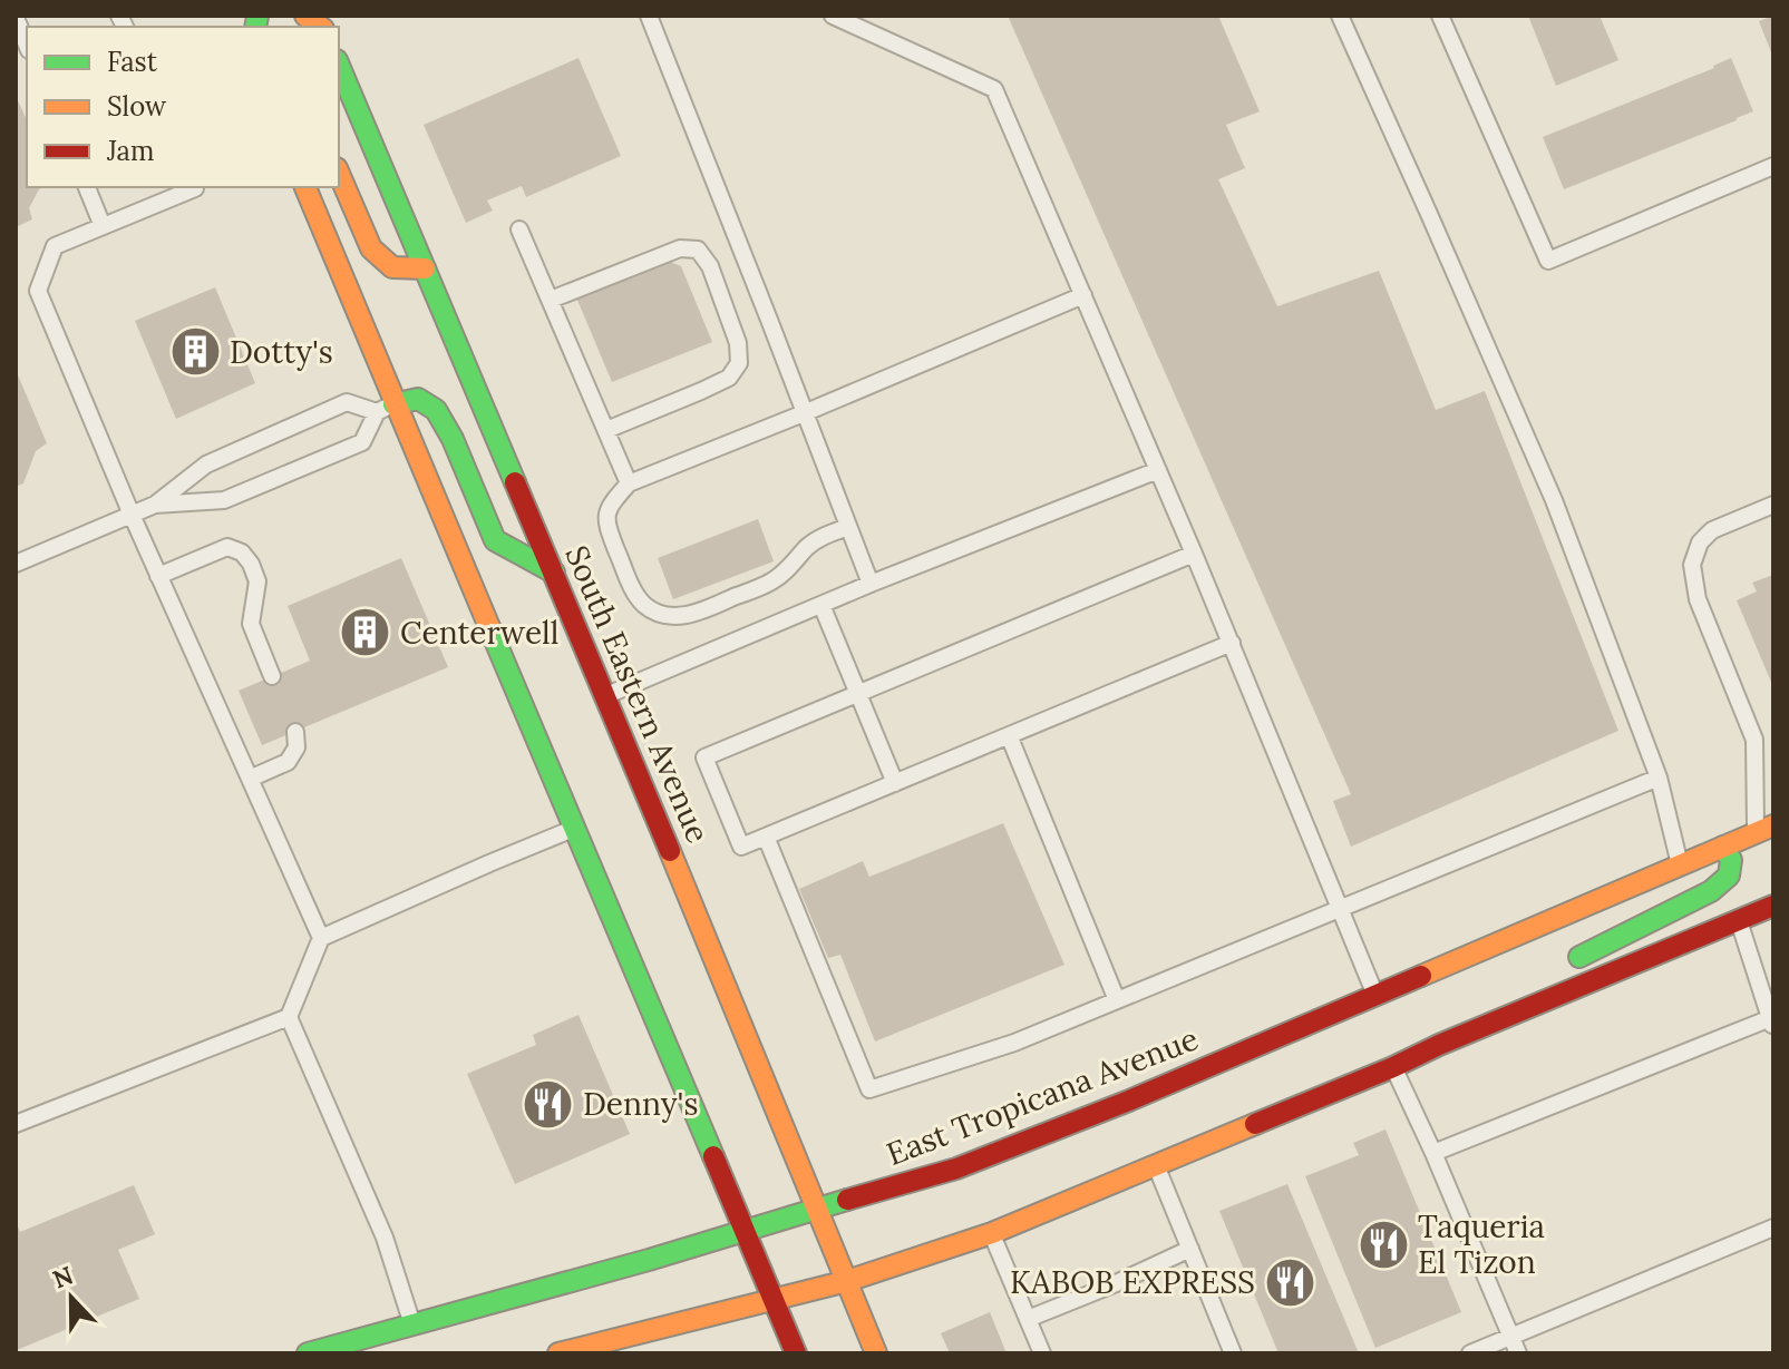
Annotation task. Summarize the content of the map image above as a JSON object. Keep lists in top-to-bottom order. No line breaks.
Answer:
{"streets":{"main road":["South Eastern Avenue","East Tropicana Avenue"]},"crossings":[["South Eastern Avenue","East Tropicana Avenue"]],"places":{"building":["Dotty's","Centerwell"],"restaurant":["Denny's","Taqueria El Tizon","KABOB EXPRESS"]},"legend":["Fast","Slow","Jam"],"north":"top"}
